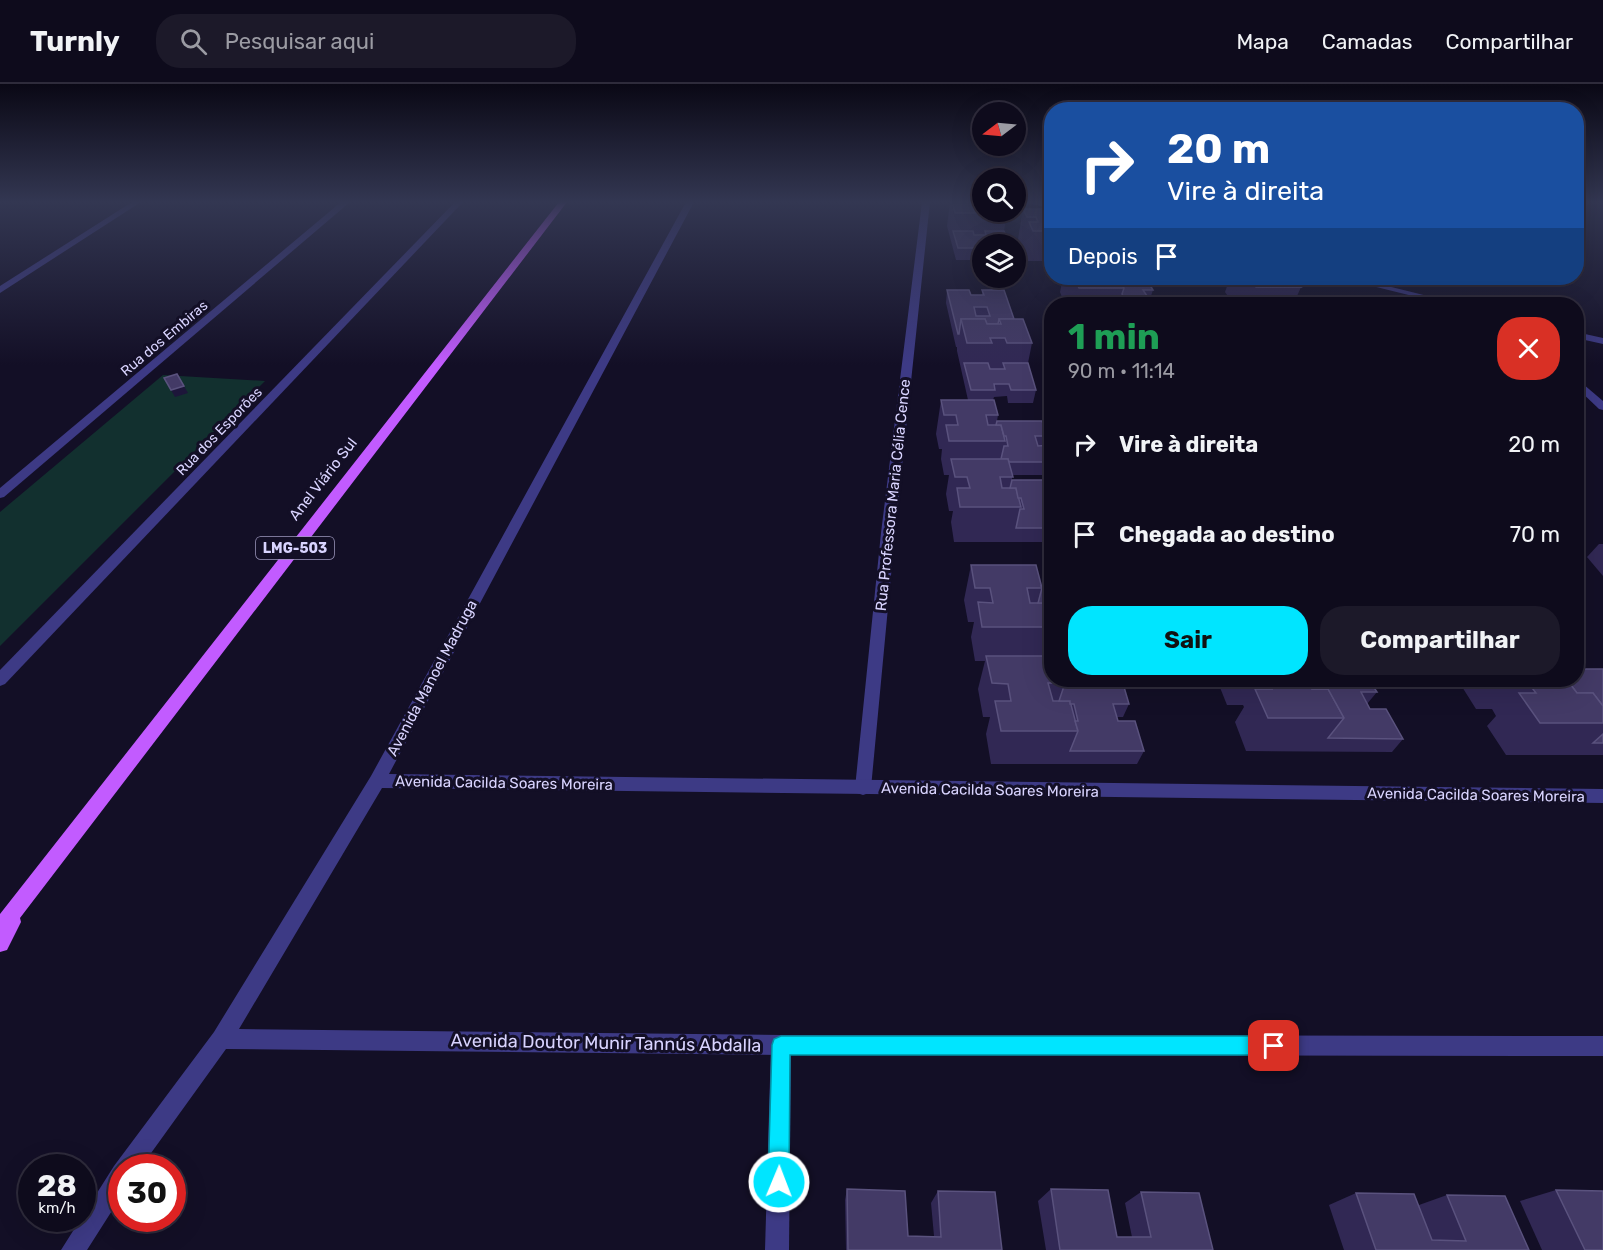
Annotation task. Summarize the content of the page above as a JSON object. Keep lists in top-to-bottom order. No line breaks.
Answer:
{"streets":{"main road":["Anel Viário Sul","LMG-503"],"street":["Rua dos Embiras","Rua dos Esporões","Rua Professora Maria Célia Cence","Avenida Manoel Madruga","Avenida Cacilda Soares Moreira","Avenida Doutor Munir Tannús Abdalla"]},"crossings":[["Rua Professora Maria Célia Cence","Avenida Cacilda Soares Moreira"],["Avenida Manoel Madruga","Avenida Cacilda Soares Moreira"],["Avenida Manoel Madruga","Avenida Doutor Munir Tannús Abdalla"]],"north":"left","page":{"header":"Turnly","search":"Pesquisar aqui","nav":["Mapa","Camadas","Compartilhar"],"turn":["20 m","Vire à direita"],"then":"Depois","heading":["1 min","90 m · 11:14"],"list":[{"name":"Vire à direita","value":"20 m"},{"name":"Chegada ao destino","value":"70 m"}],"buttons":["Sair","Compartilhar"],"speed":"28 km/h","limit":"30"}}
